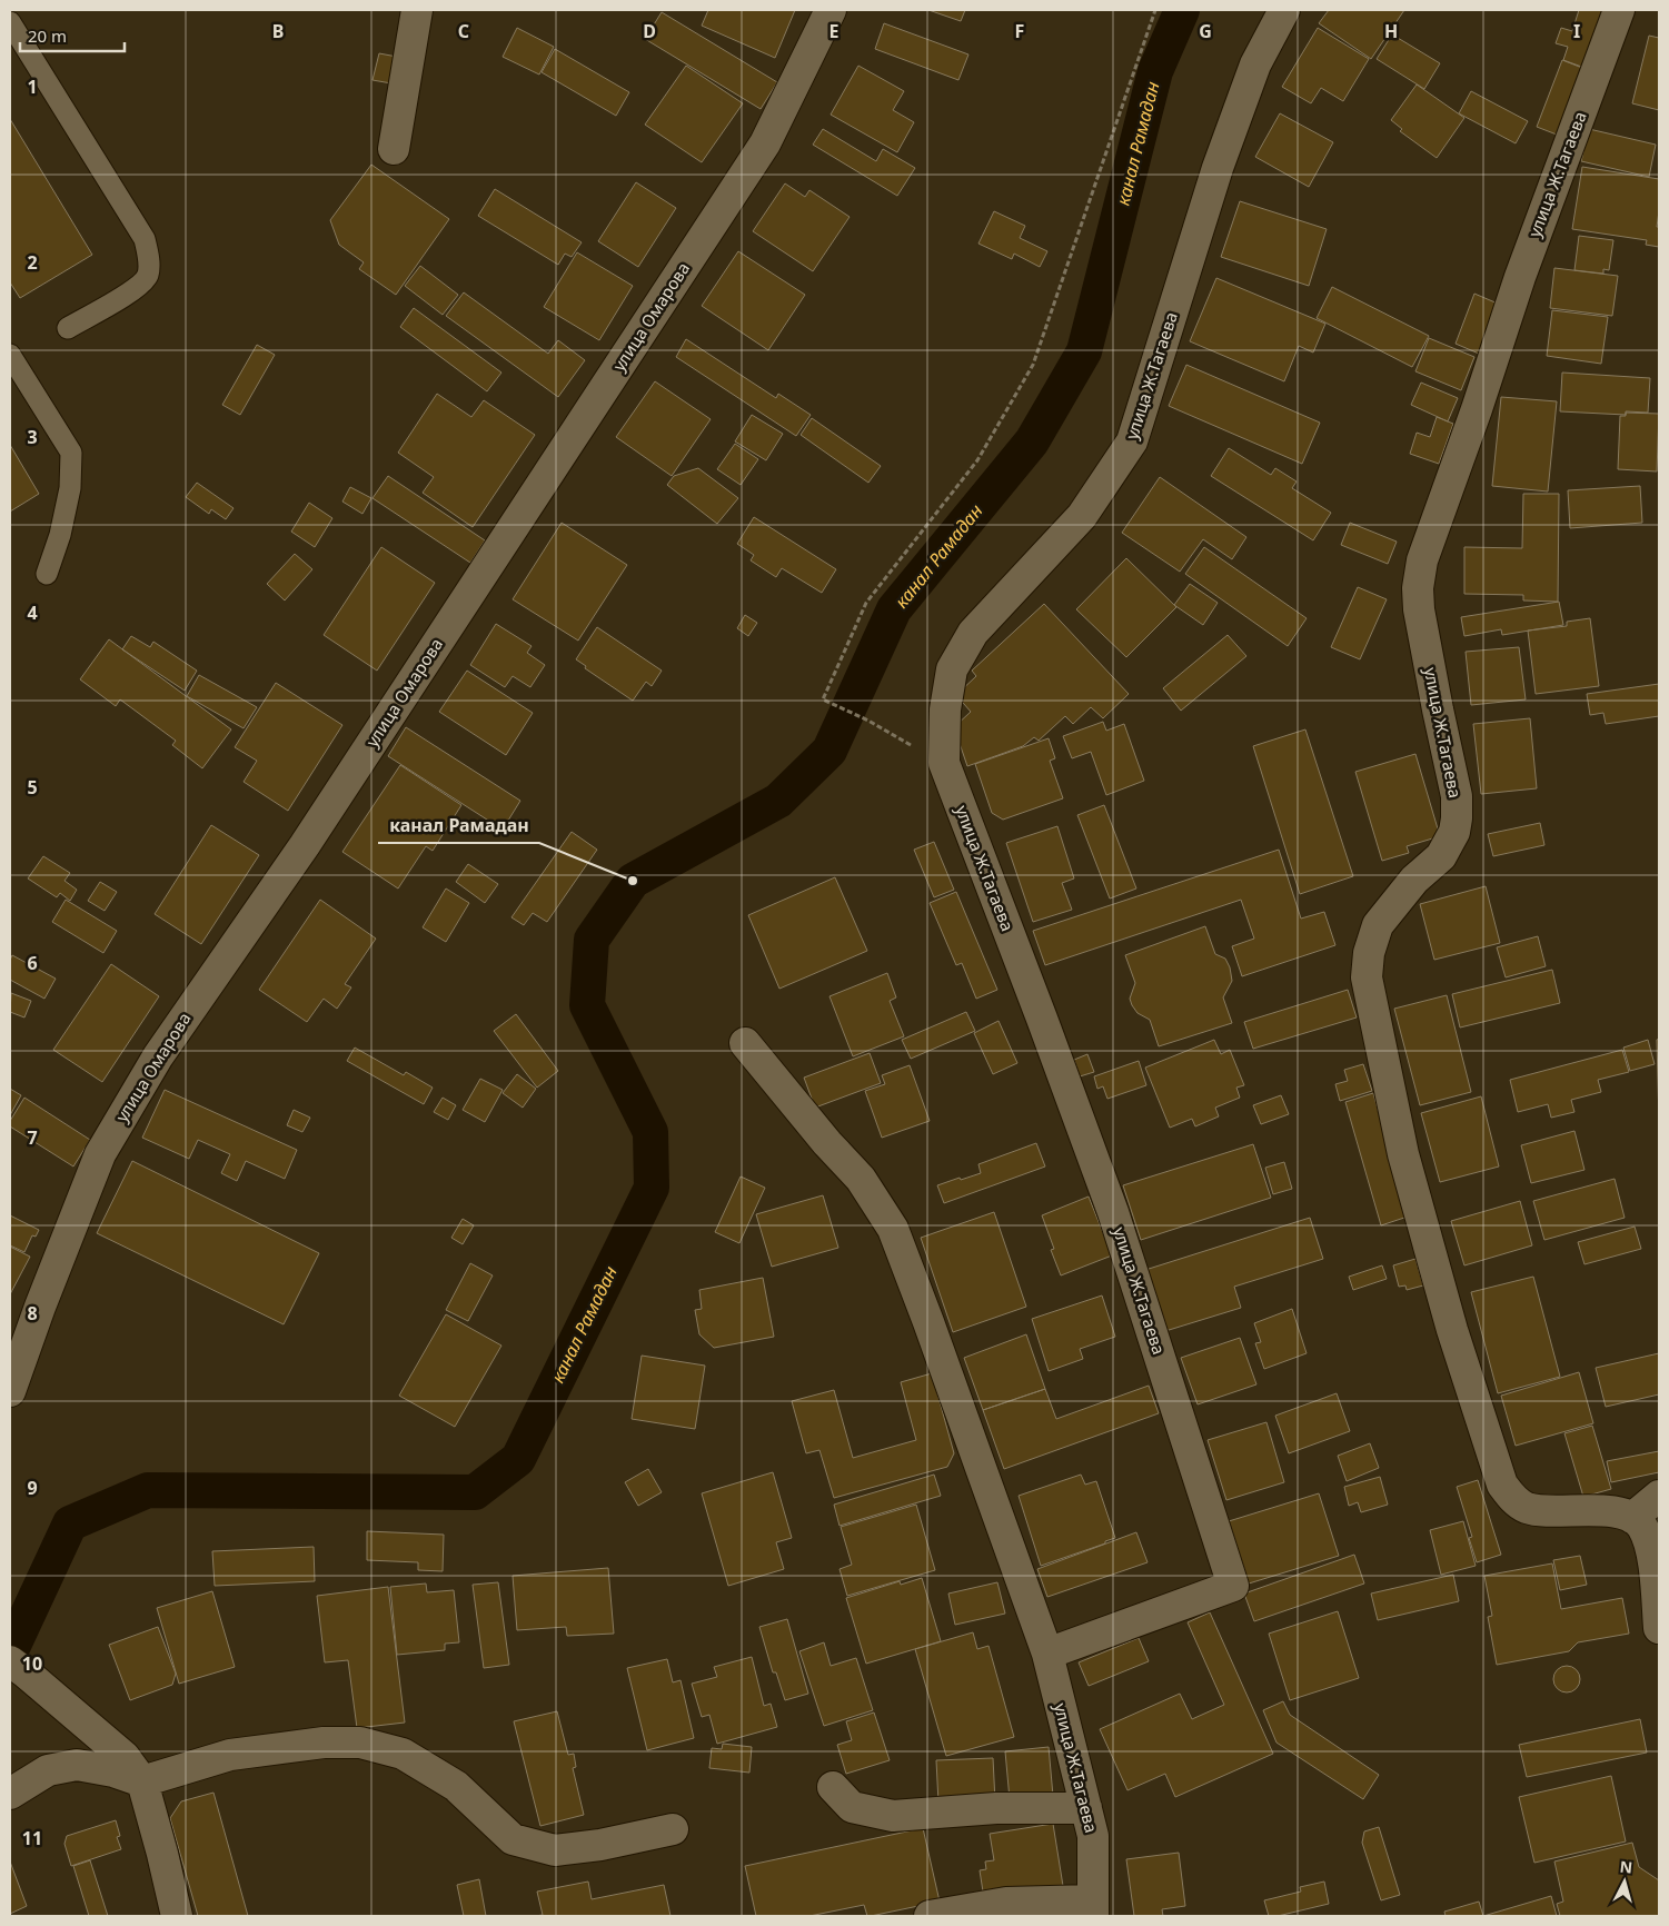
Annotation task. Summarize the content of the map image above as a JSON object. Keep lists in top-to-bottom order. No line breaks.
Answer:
{"streets":{"street":["улица Ж.Тагаева","улица Омарова"]},"water":["канал Рамадан"],"places":["канал Рамадан"],"scale_bar":"20 m","north":"top","grid":{"columns":["B","C","D","E","F","G","H","I"],"rows":["1","2","3","4","5","6","7","8","9","10","11"]}}
